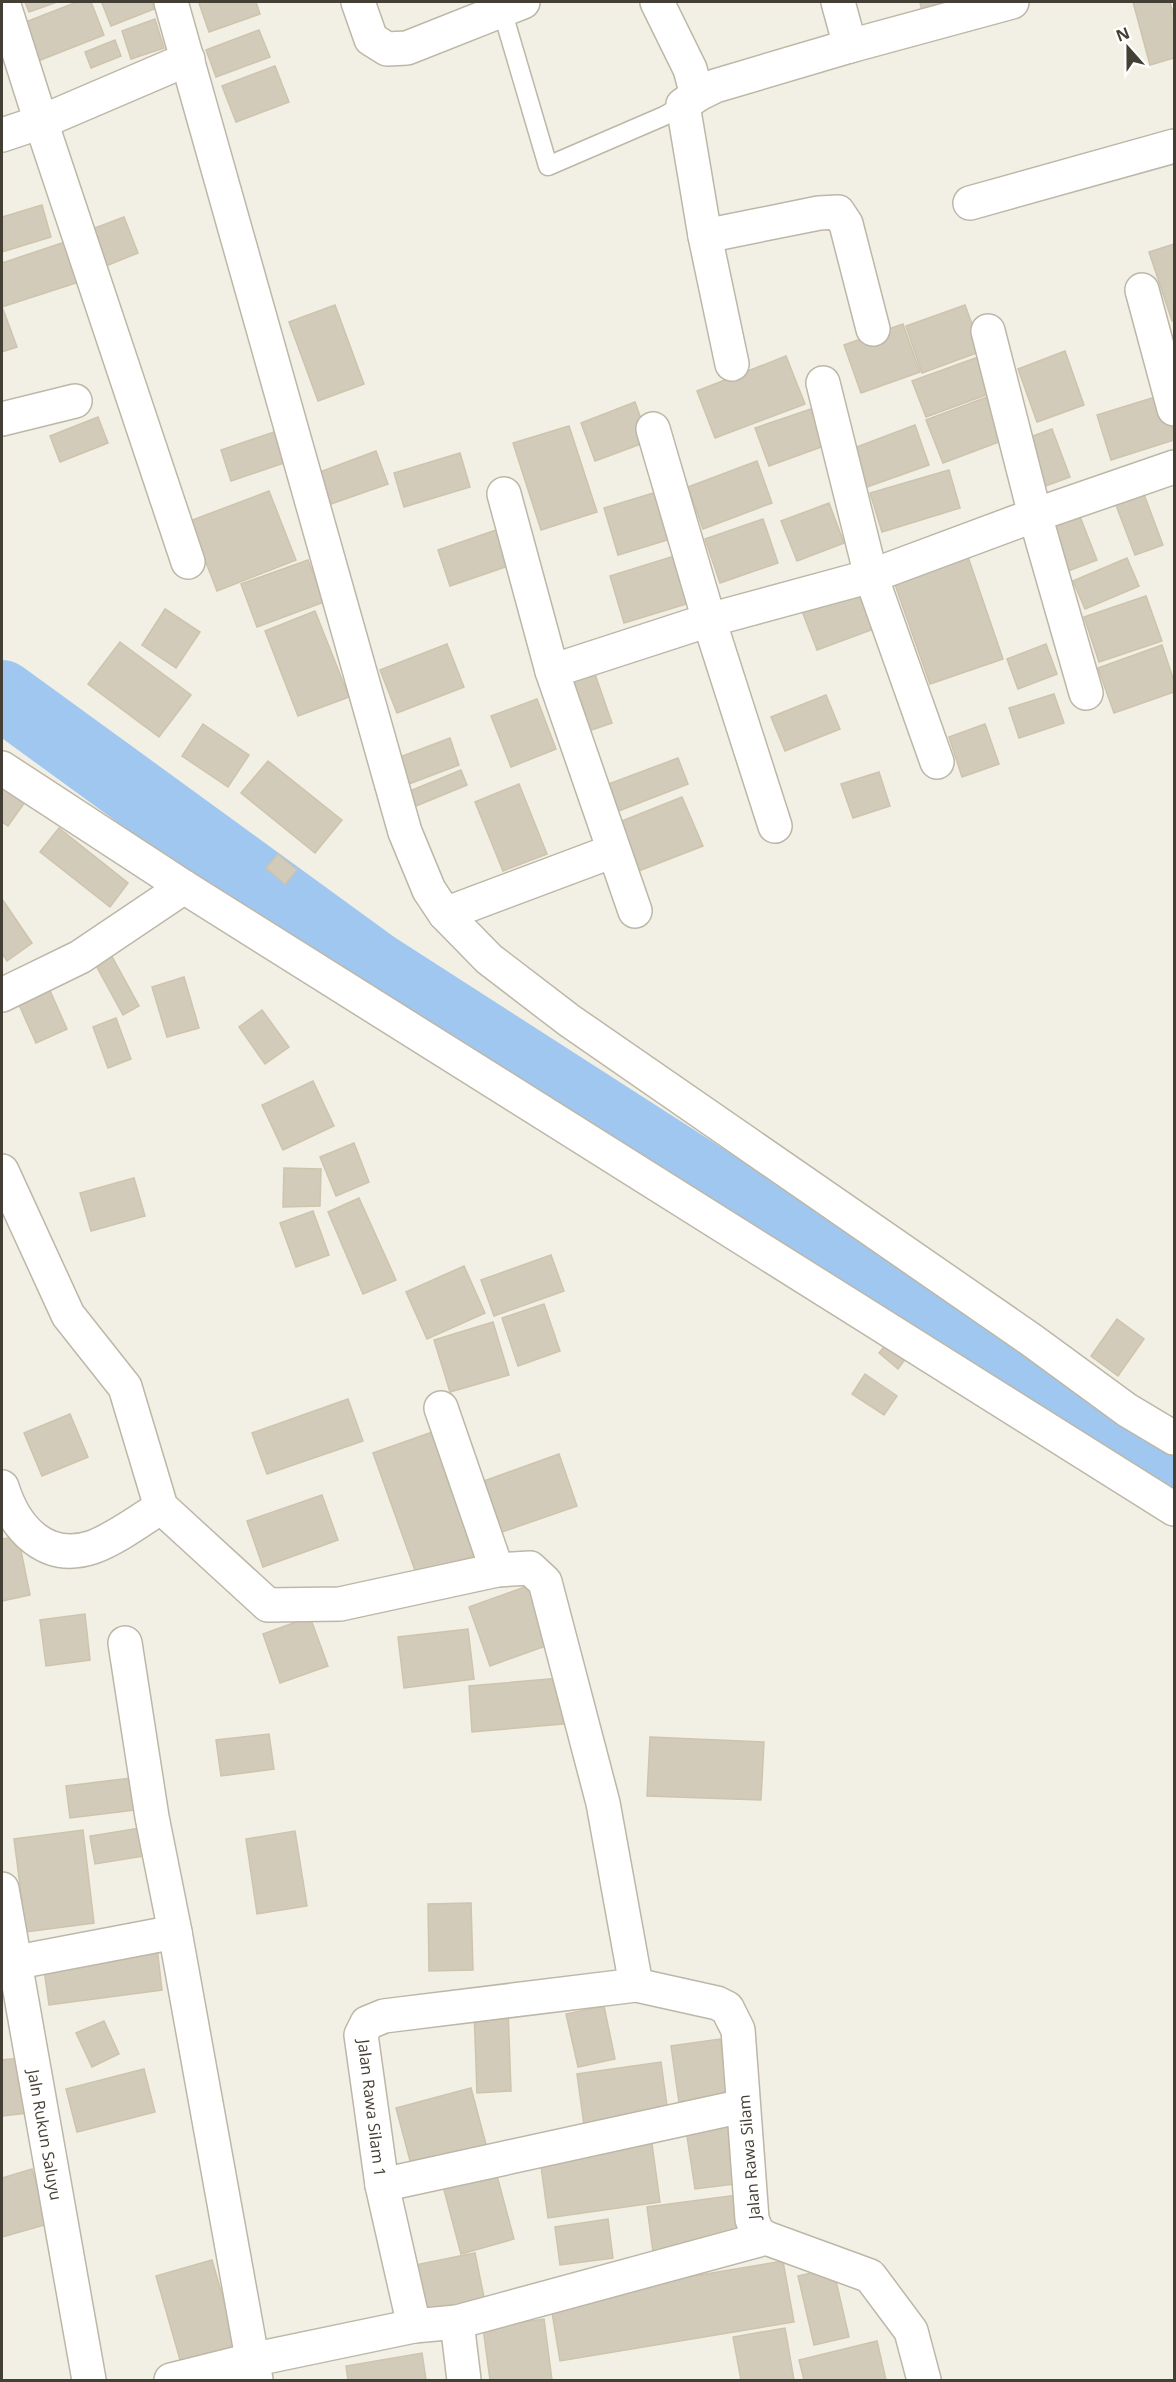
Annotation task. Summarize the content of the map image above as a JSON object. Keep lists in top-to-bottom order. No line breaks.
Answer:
{"streets":{"street":["Jalan Rawa Silam 1","Jaln Rukun Saluyu","Jalan Rawa Silam"]},"crossings":[["Jalan Rawa Silam 1","Jalan Rawa Silam"]],"north":"top"}
